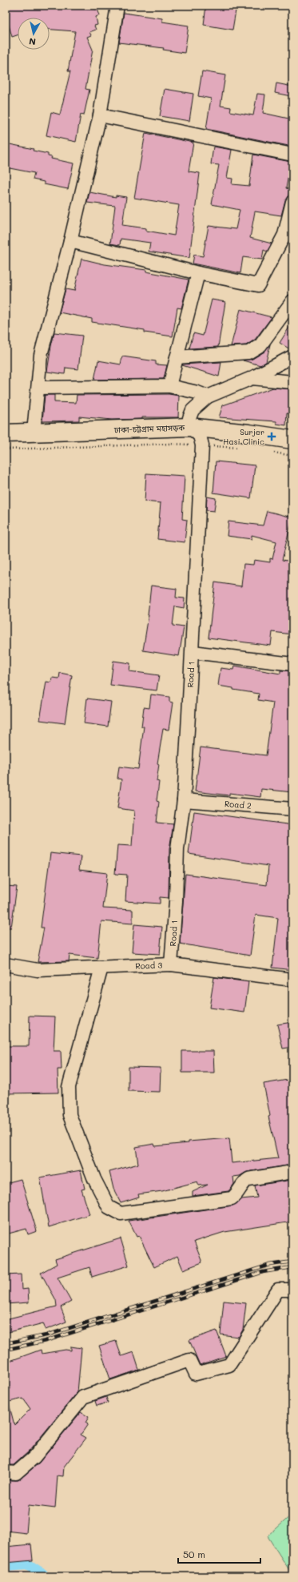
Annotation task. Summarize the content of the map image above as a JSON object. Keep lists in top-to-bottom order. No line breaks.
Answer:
{"streets":{"highway":["ঢাকা-চট্টগ্রাম মহাসড়ক"],"street":["Road 1","Road 2","Road 3"]},"crossings":[["ঢাকা-চট্টগ্রাম মহাসড়ক","Road 1"],["Road 1","Road 2"],["Road 1","Road 3"]],"places":{"health":["Surjer Hasi Clinic"]},"scale_bar":"50 m","north":"bottom"}
